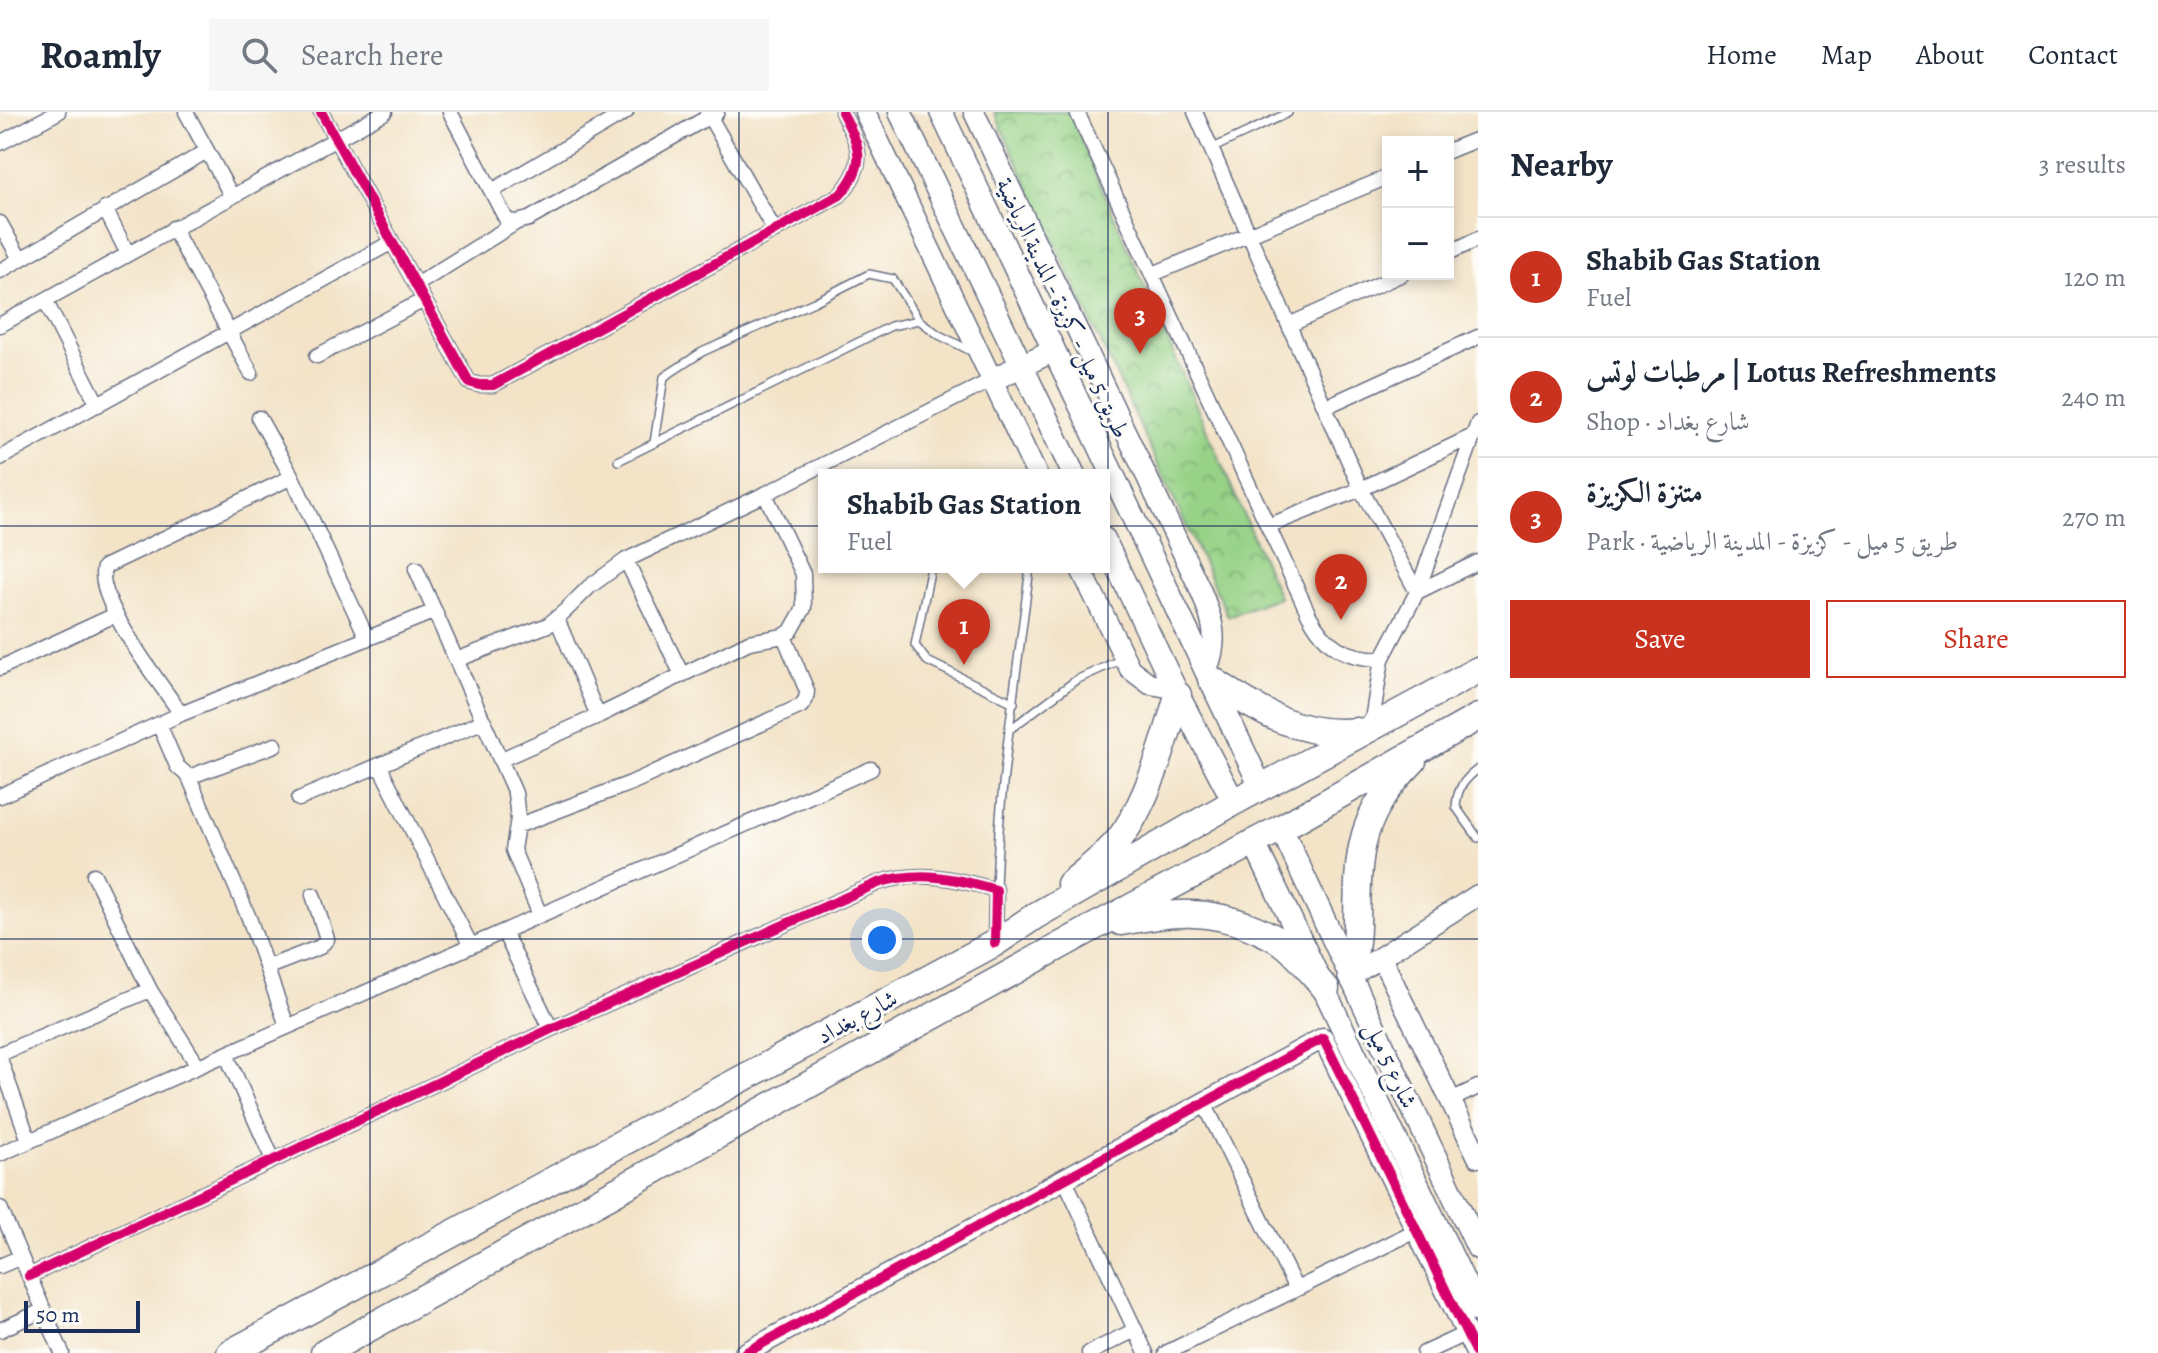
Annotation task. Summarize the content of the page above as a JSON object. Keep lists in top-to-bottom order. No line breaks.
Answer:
{"streets":{"highway":["شارع بغداد"],"main road":["طريق 5 ميل - كزيزة - المدينة الرياضية","شارع 5 ميل"]},"crossings":[["طريق 5 ميل - كزيزة - المدينة الرياضية","شارع بغداد"],["شارع بغداد","شارع 5 ميل"]],"scale_bar":"50 m","page":{"header":"Roamly","search":"Search here","nav":["Home","Map","About","Contact"],"heading":["Nearby","3 results"],"map_buttons":["+","−"],"list":[{"mark":"1","name":"Shabib Gas Station","note":"Fuel","value":"120 m"},{"mark":"2","name":"مرطبات لوتس | Lotus Refreshments","note":"Shop · شارع بغداد","value":"240 m"},{"mark":"3","name":"متنزة الكزيزة","note":"Park · طريق 5 ميل - كزيزة - المدينة الرياضية","value":"270 m"}],"pins":["3","2","1"],"popup":["Shabib Gas Station","Fuel"],"buttons":["Save","Share"],"scale":"50 m"}}
